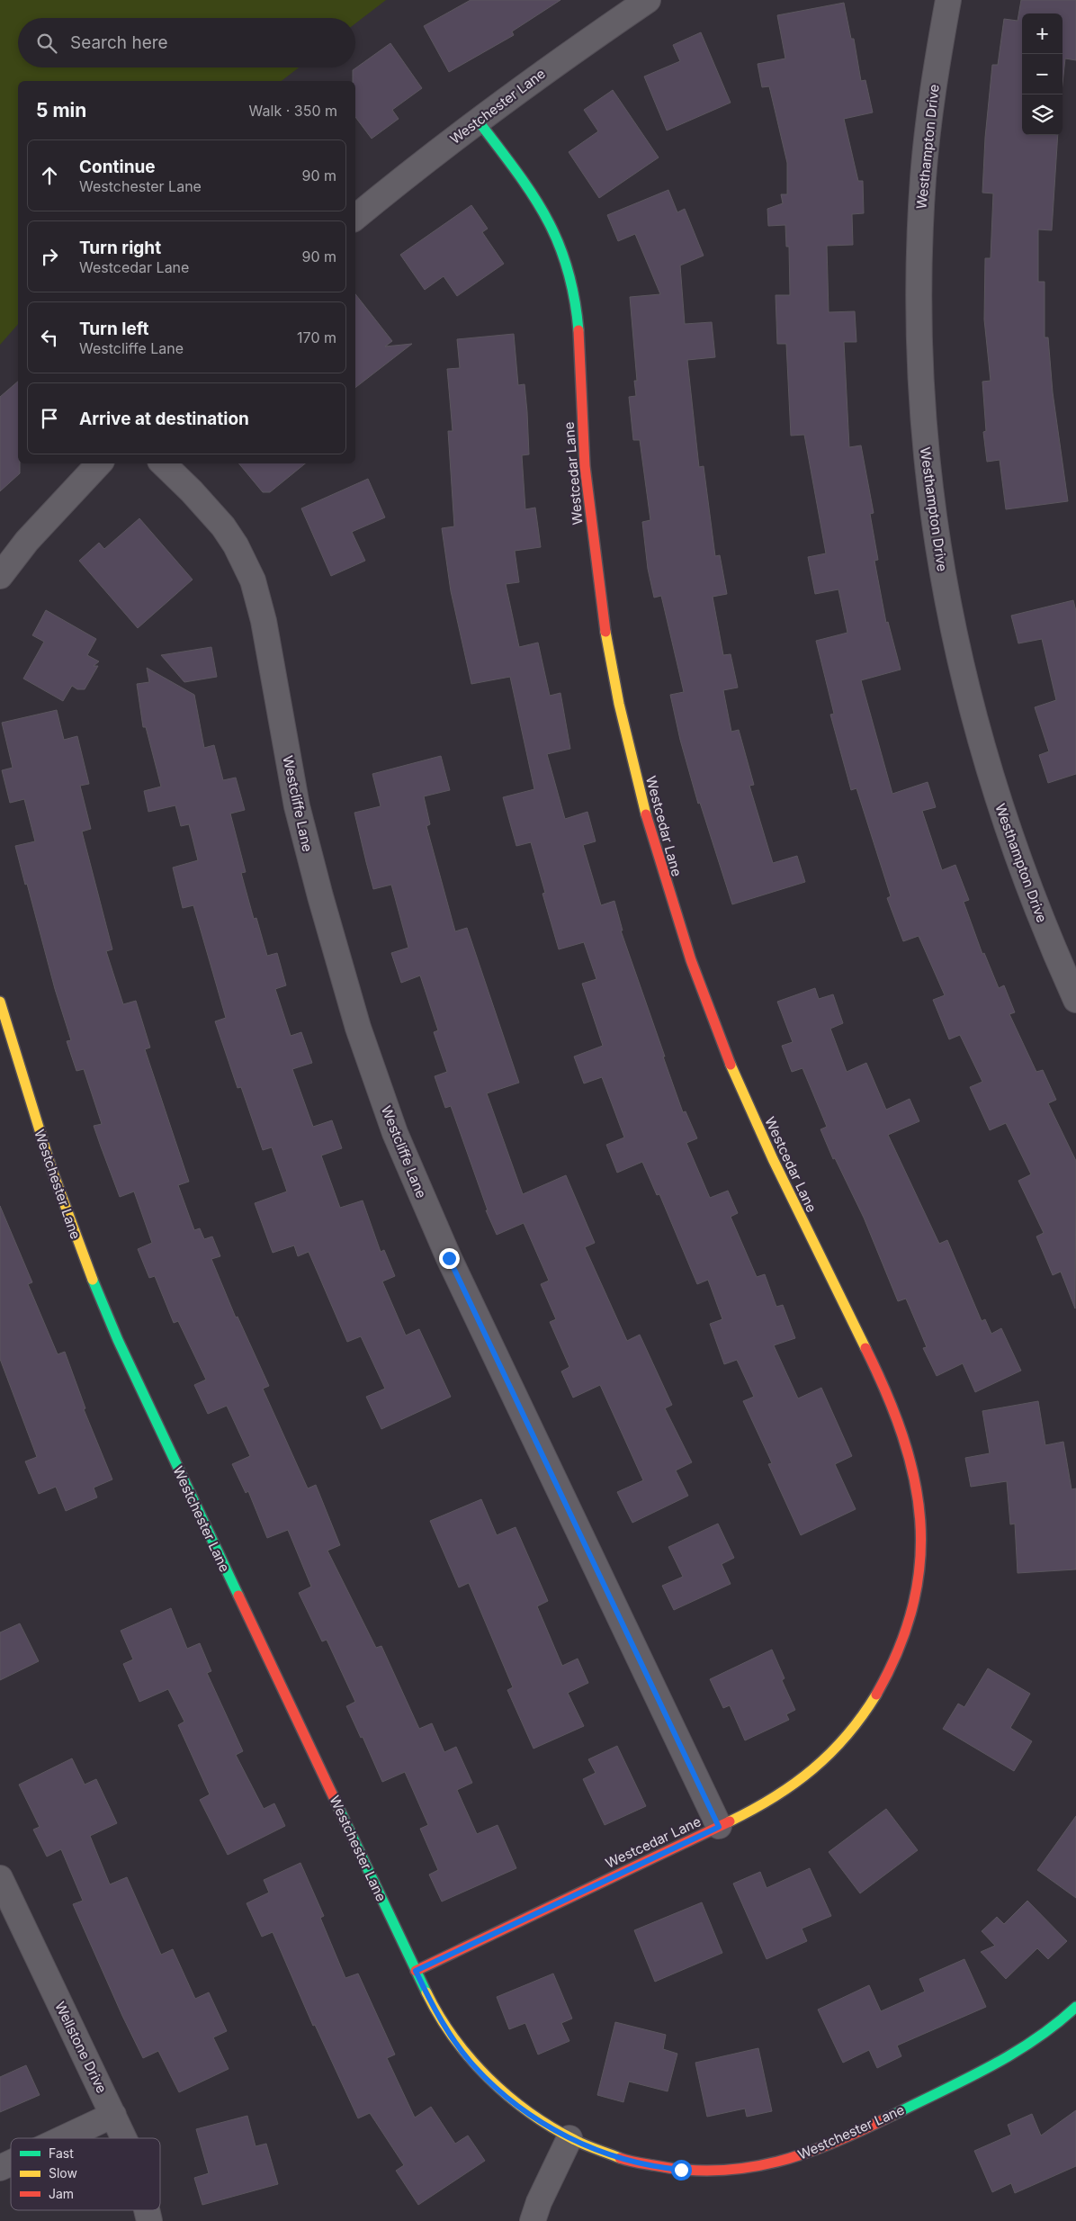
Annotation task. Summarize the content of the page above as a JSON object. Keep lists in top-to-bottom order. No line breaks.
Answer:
{"streets":{"street":["Westchester Lane","Westhampton Drive","Westcedar Lane","Westcliffe Lane","Wellstone Drive"]},"crossings":[["Westchester Lane","Westcedar Lane"],["Westcedar Lane","Westcliffe Lane"]],"legend":["Fast","Slow","Jam"],"page":{"map_buttons":["+","−"],"search":"Search here","heading":["5 min","Walk · 350 m"],"list":[["Continue","Westchester Lane","90 m"],["Turn right","Westcedar Lane","90 m"],["Turn left","Westcliffe Lane","170 m"],"Arrive at destination"]}}
